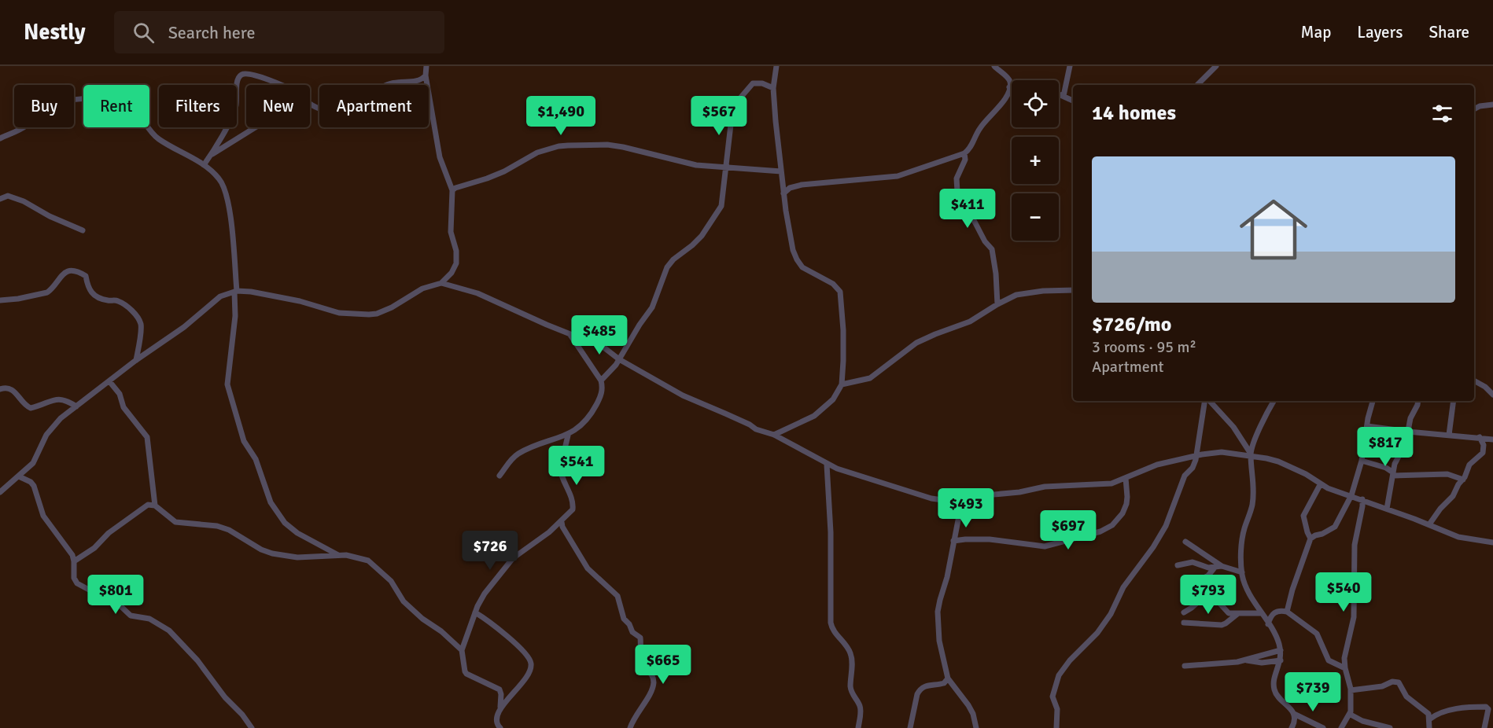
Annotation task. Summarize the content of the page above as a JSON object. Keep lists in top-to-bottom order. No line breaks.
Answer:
{"page":{"header":"Nestly","search":"Search here","nav":["Map","Layers","Share"],"map_buttons":["+","−"],"chip":["Buy","Rent","Filters","New","Apartment"],"heading":"14 homes","price":["$1,490","$567","$411","$485","$817","$541","$493","$697","$726","$540","$801","$793","$665","$739"],"list":[{"name":"$726/mo","note":"3 rooms · 95 m² · Apartment"}]}}
